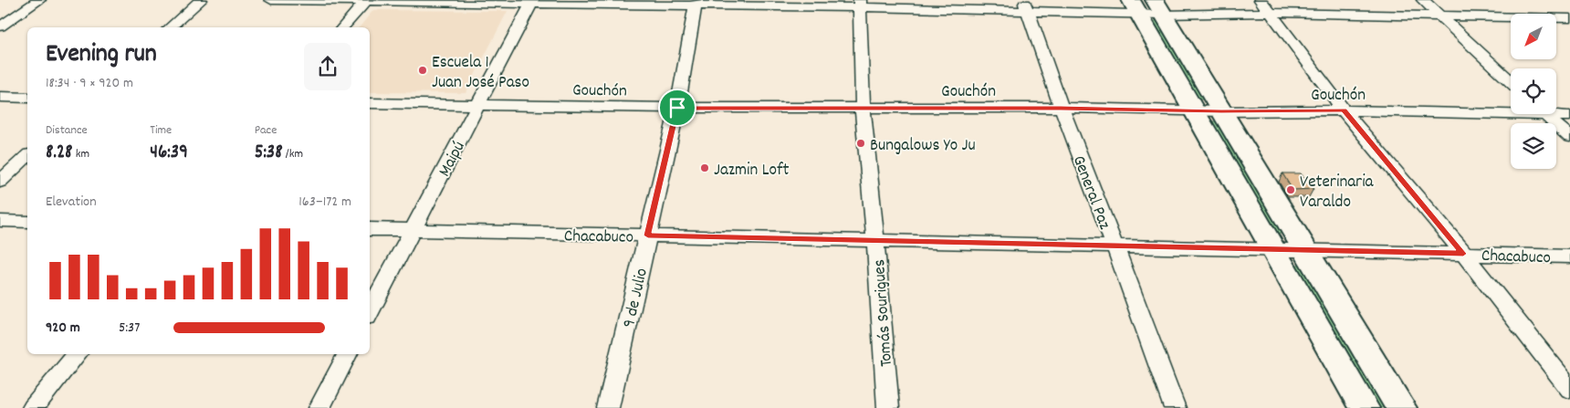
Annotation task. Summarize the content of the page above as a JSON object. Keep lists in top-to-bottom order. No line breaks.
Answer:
{"streets":{"street":["Gouchón","Maipú","General Paz","Chacabuco","9 de Julio","Tomás Sourigues"]},"crossings":[["Gouchón","Maipú"],["Gouchón","General Paz"],["Gouchón","9 de Julio"],["Gouchón","Tomás Sourigues"],["Maipú","Chacabuco"],["General Paz","Chacabuco"],["Chacabuco","9 de Julio"],["Chacabuco","Tomás Sourigues"]],"places":["Escuela 1 Juan José Paso","Bungalows Yo Ju","Jazmin Loft","Veterinaria Varaldo"],"north":"bottom left","page":{"heading":["Evening run","18:34 · 9 × 920 m"],"stats":[["Distance","8.28 km"],["Time","46:39"],["Pace","5:38 /km"]],"chart":["Elevation","163–172 m"],"list":[{"name":"920 m","note":"5:37"}]}}
